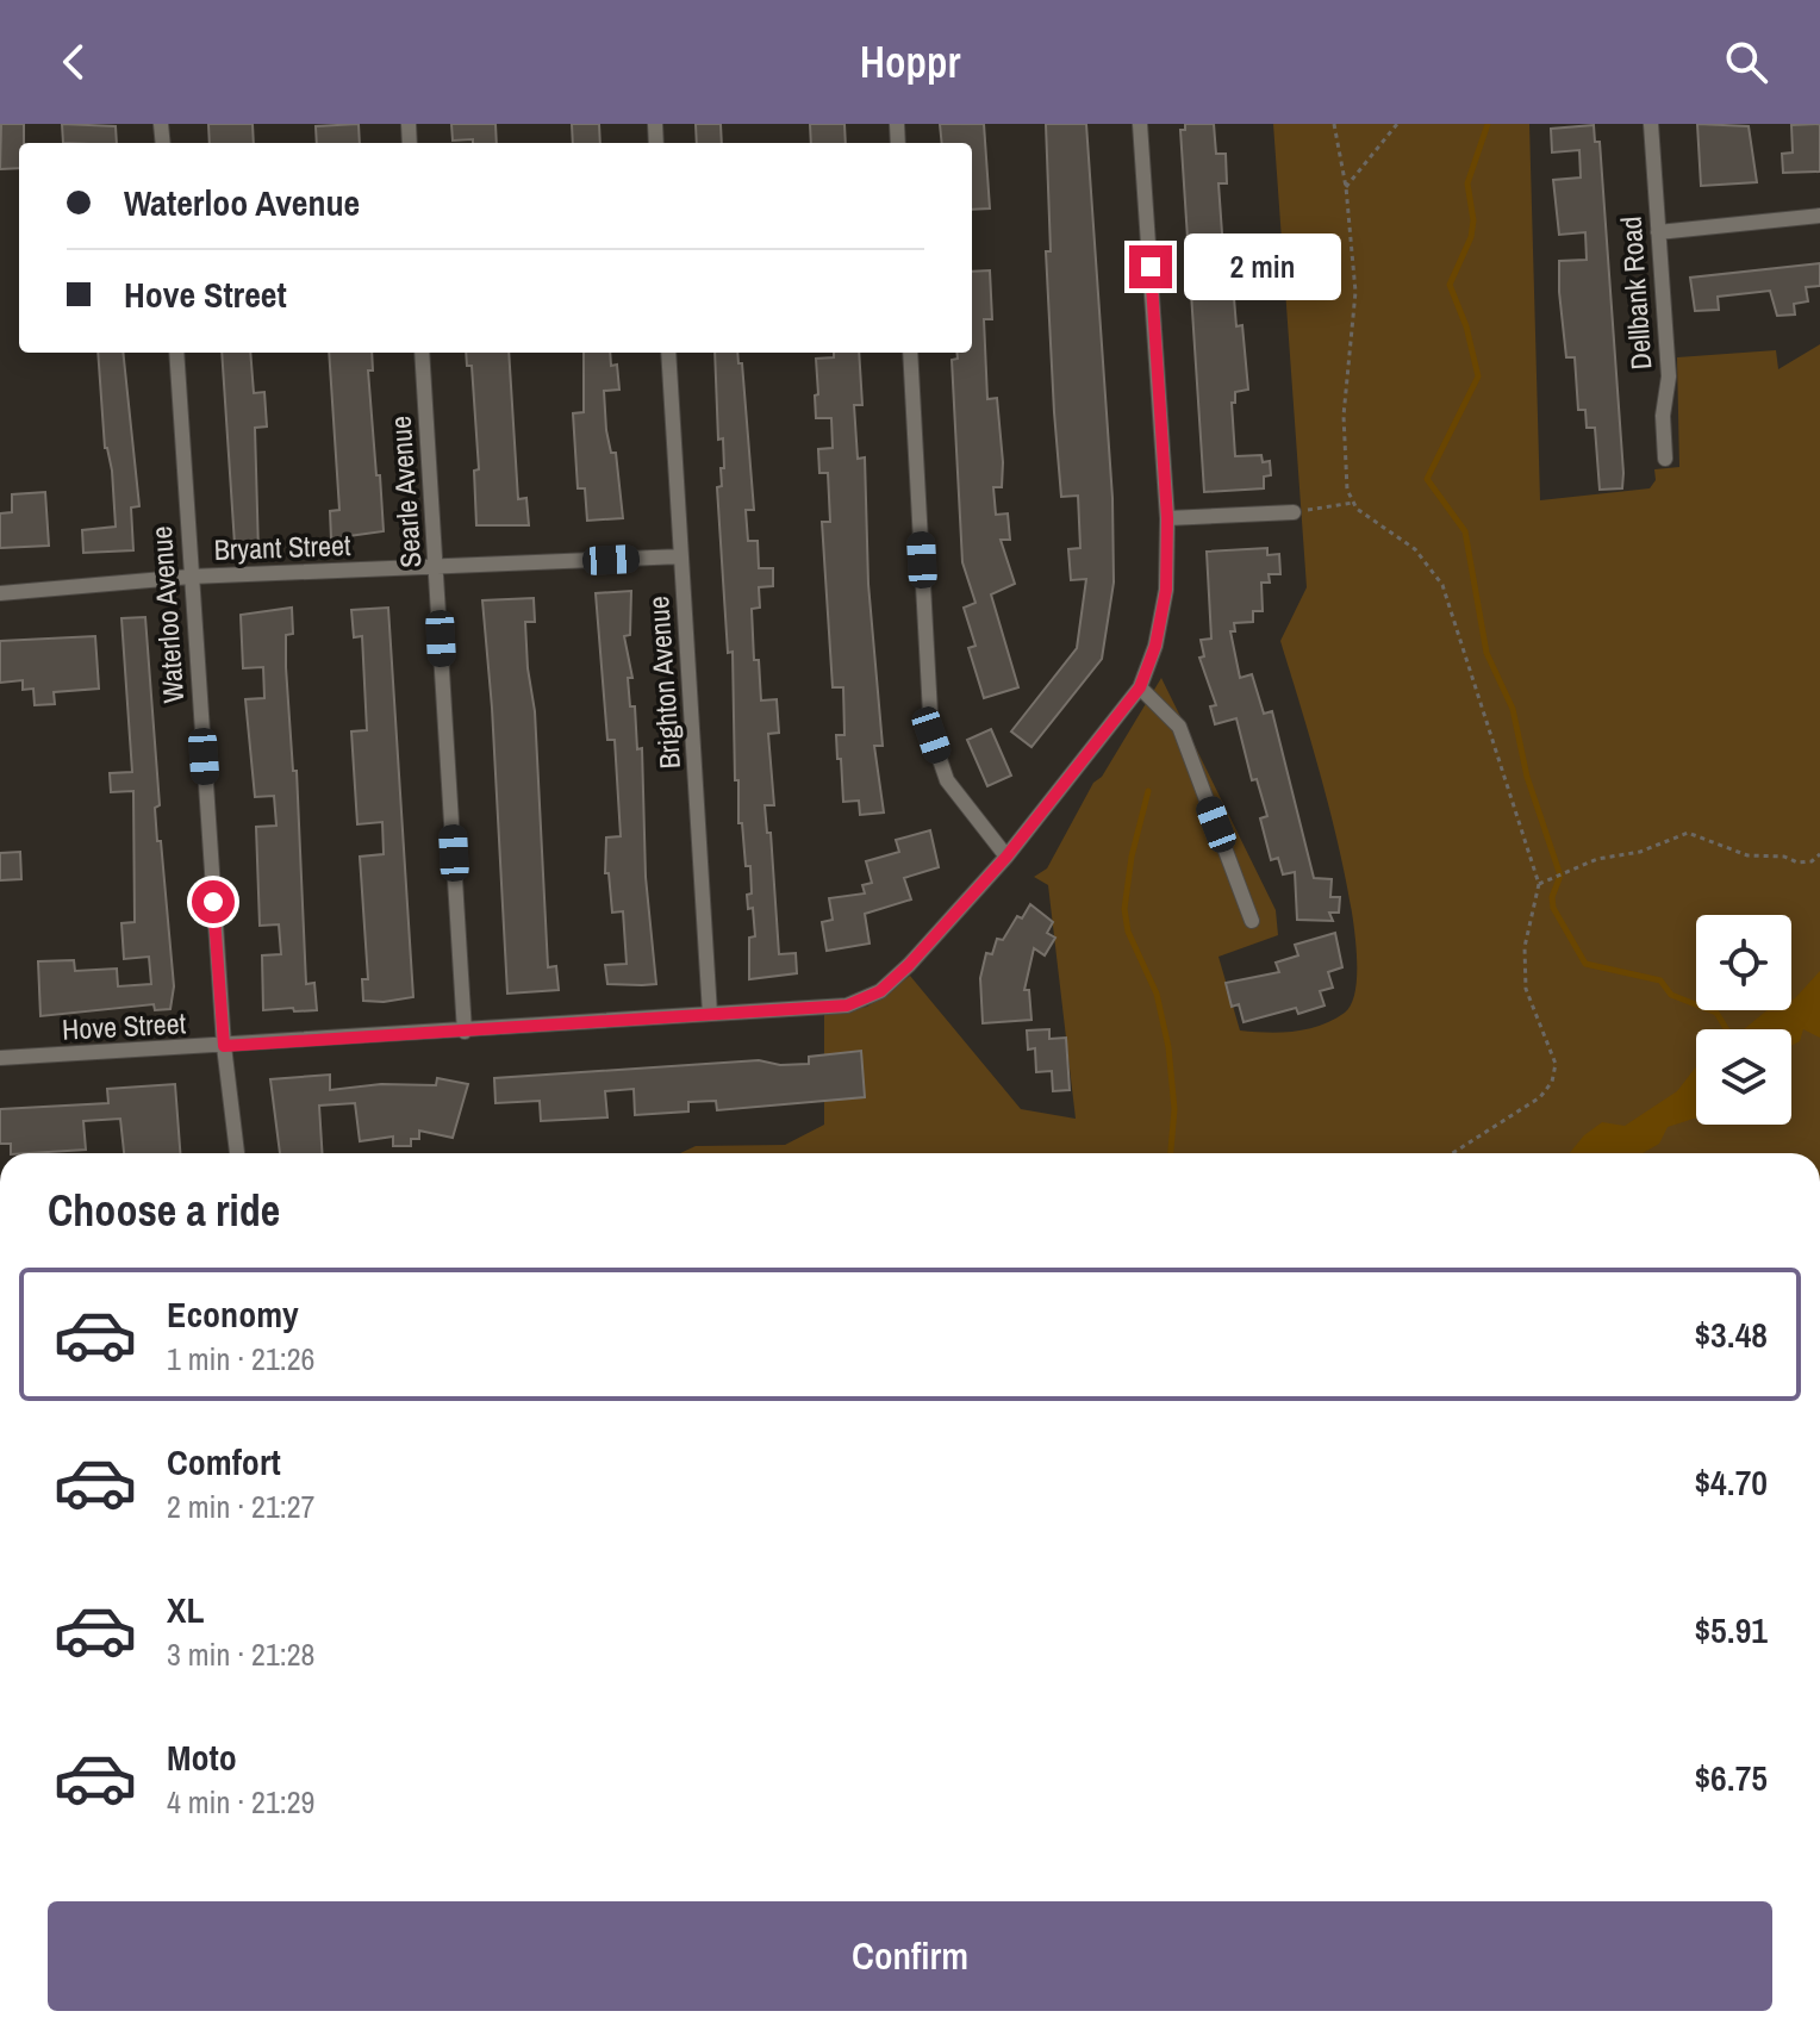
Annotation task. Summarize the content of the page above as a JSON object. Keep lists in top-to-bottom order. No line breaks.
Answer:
{"streets":{"street":["Dellbank Road","Searle Avenue","Bryant Street","Waterloo Avenue","Brighton Avenue","Hove Street"]},"crossings":[["Searle Avenue","Bryant Street"],["Searle Avenue","Hove Street"],["Bryant Street","Waterloo Avenue"],["Bryant Street","Brighton Avenue"],["Waterloo Avenue","Hove Street"],["Brighton Avenue","Hove Street"]],"page":{"header":"Hoppr","banner":["Waterloo Avenue","Hove Street"],"bubble":"2 min","heading":"Choose a ride","list":[{"name":"Economy","note":"1 min · 21:26","value":"$3.48"},{"name":"Comfort","note":"2 min · 21:27","value":"$4.70"},{"name":"XL","note":"3 min · 21:28","value":"$5.91"},{"name":"Moto","note":"4 min · 21:29","value":"$6.75"}],"buttons":"Confirm"}}
